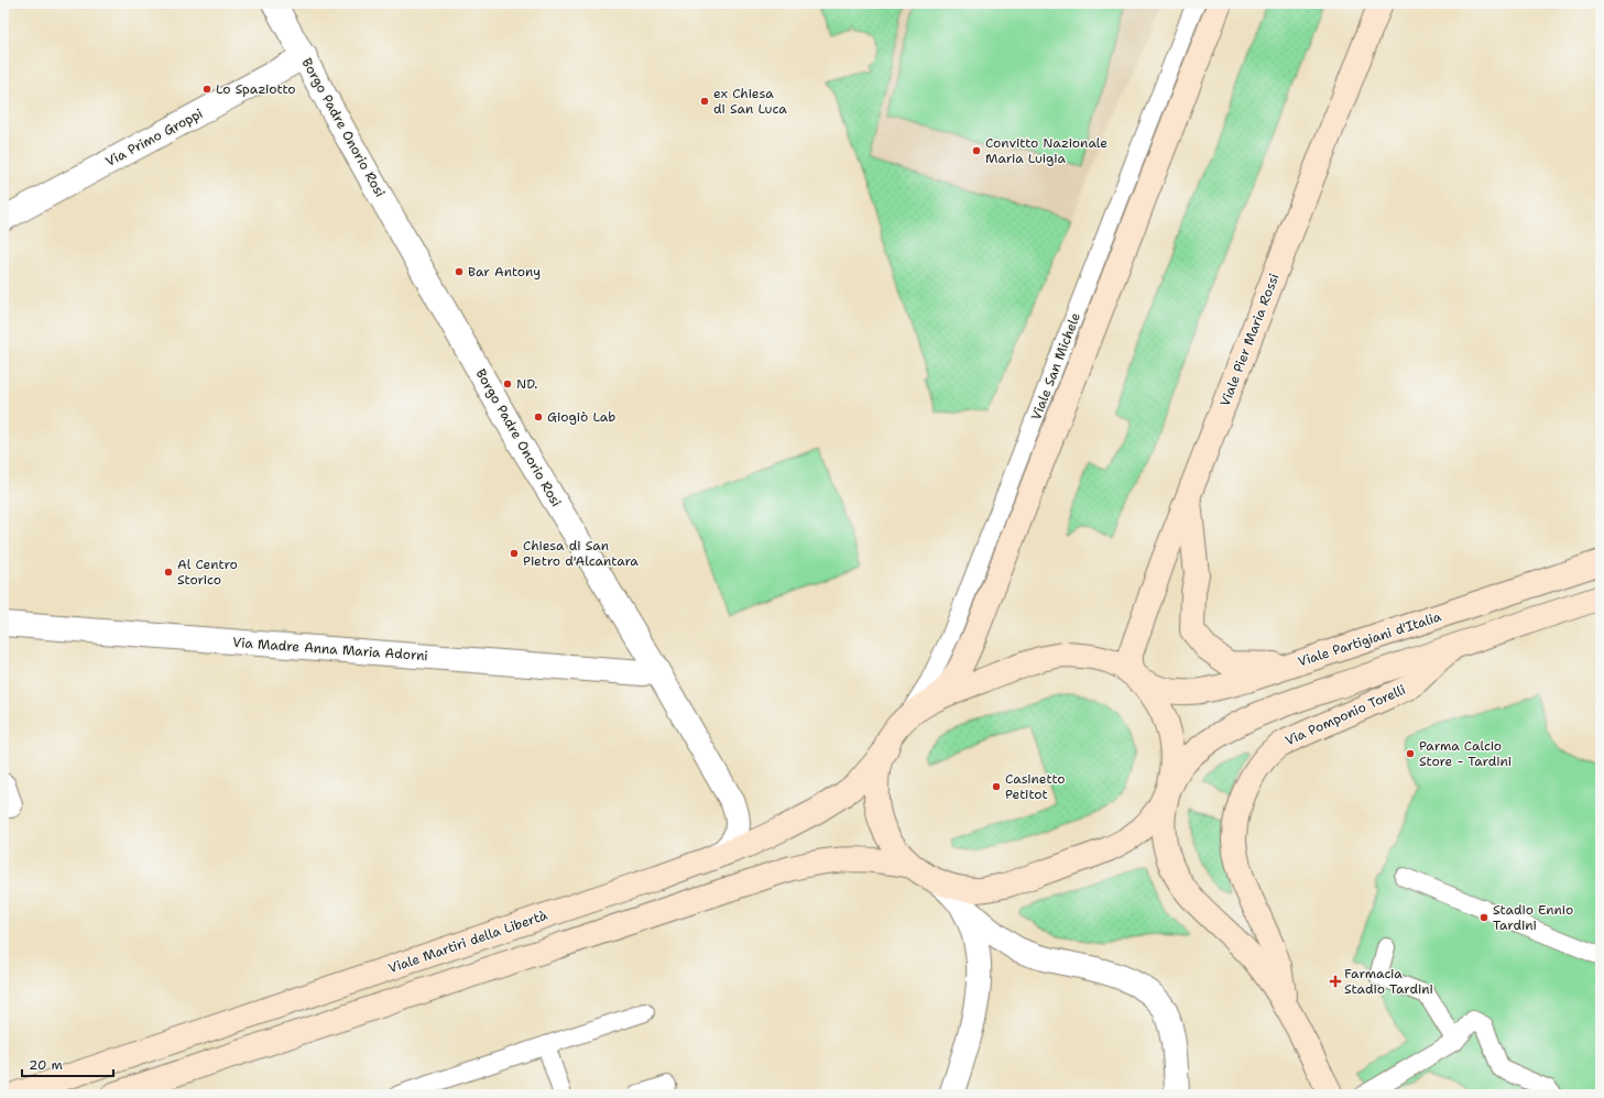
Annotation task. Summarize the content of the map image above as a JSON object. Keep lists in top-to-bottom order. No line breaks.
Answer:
{"streets":{"main road":["Viale Pier Maria Rossi","Viale San Michele","Viale Partigiani d'Italia","Via Pomponio Torelli","Viale Martiri della Libertà"],"street":["Borgo Padre Onorio Rosi","Via Primo Groppi","Via Madre Anna Maria Adorni"]},"crossings":[["Borgo Padre Onorio Rosi","Via Primo Groppi"],["Borgo Padre Onorio Rosi","Via Madre Anna Maria Adorni"],["Borgo Padre Onorio Rosi","Viale Martiri della Libertà"],["Viale Pier Maria Rossi","Viale Partigiani d'Italia"],["Viale San Michele","Viale Martiri della Libertà"]],"places":{"other":["Lo Spaziotto","ex Chiesa di San Luca","Convitto Nazionale Maria Luigia","Bar Antony","ND.","Giogiò Lab","Chiesa di San Pietro d'Alcantara","Al Centro Storico","Parma Calcio Store - Tardini","Casinetto Petitot","Stadio Ennio Tardini"],"health":["Farmacia Stadio Tardini"]},"scale_bar":"20 m"}
